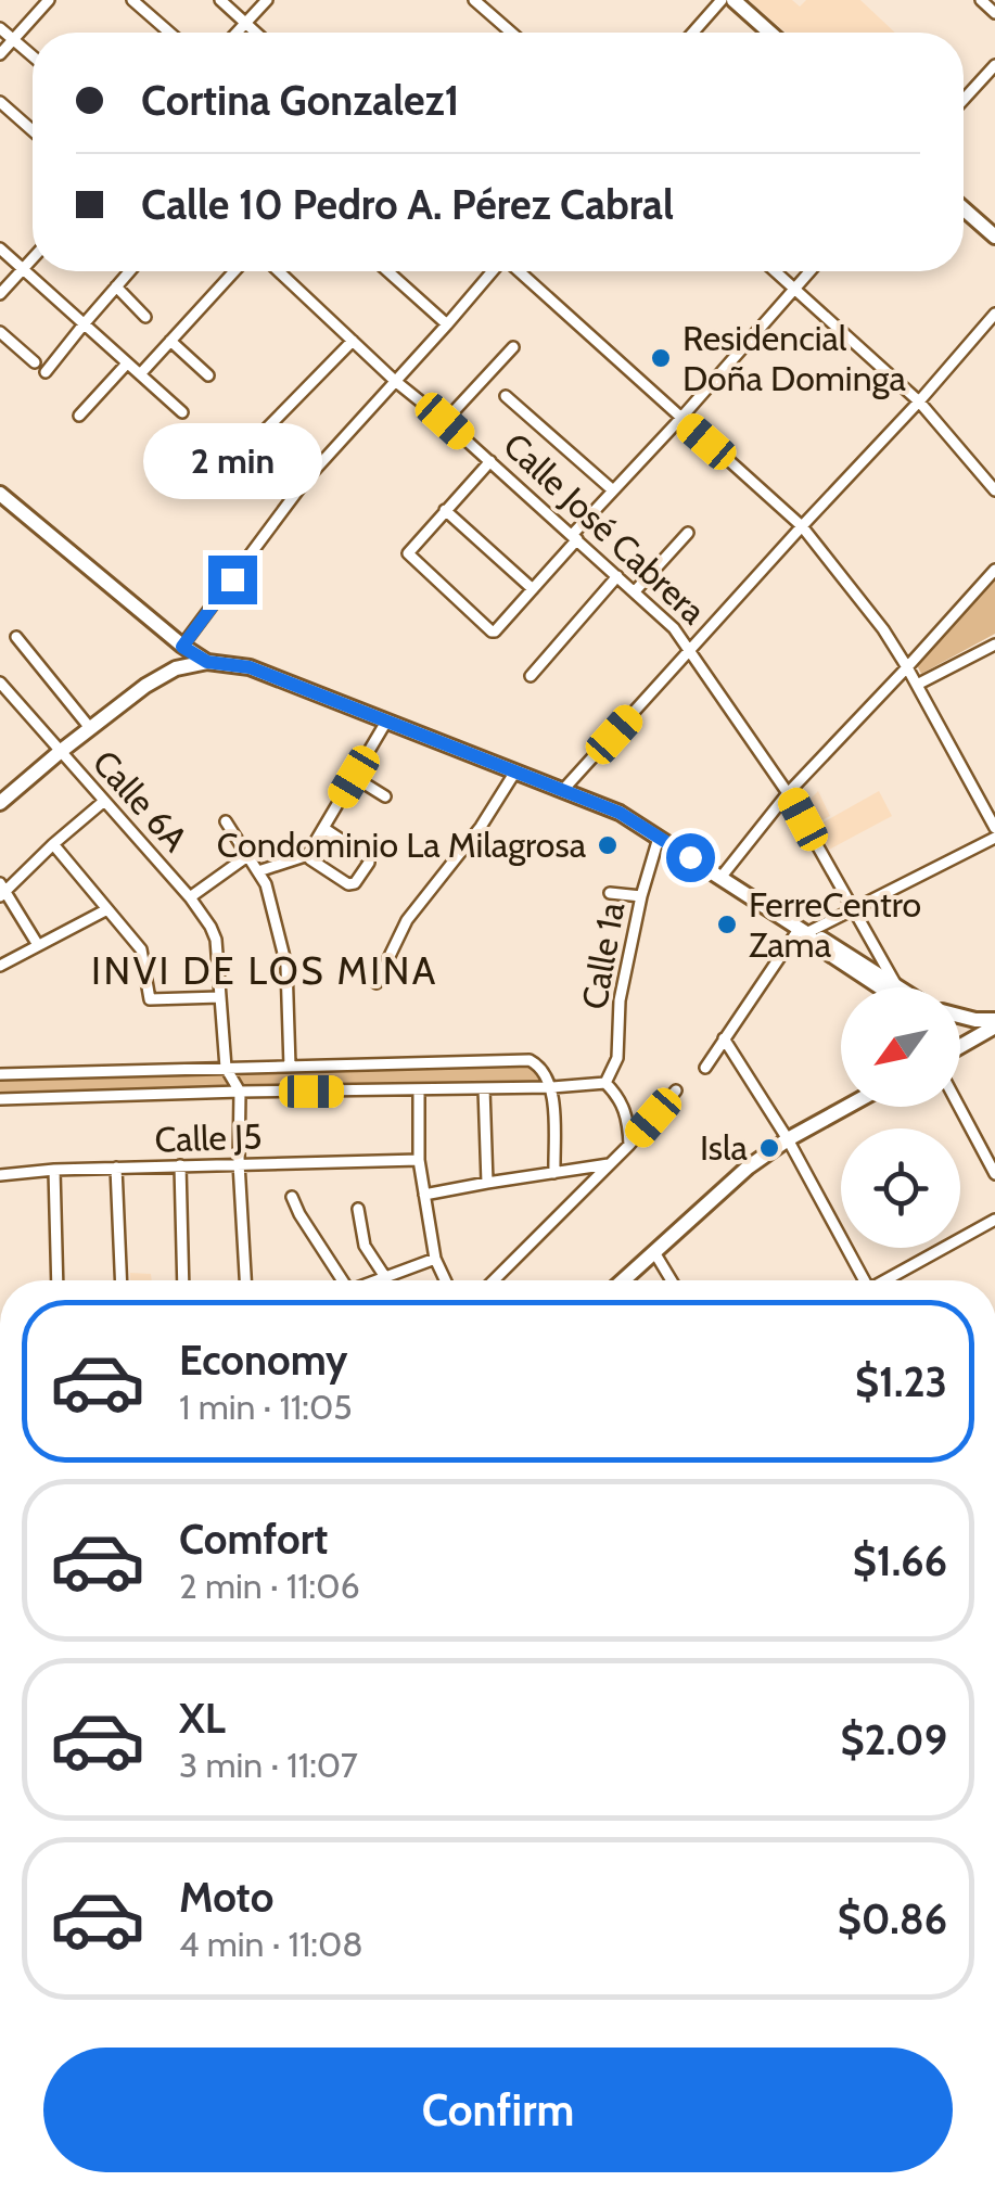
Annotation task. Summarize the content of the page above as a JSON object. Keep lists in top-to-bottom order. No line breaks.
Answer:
{"streets":{"street":["Calle José Cabrera","Calle 6A","Calle 1a","Calle J5"]},"districts":["INVI DE LOS MINA"],"places":["Residencial Doña Dominga","Condominio La Milagrosa","FerreCentro Zama","Isla"],"north":"bottom left","page":{"banner":["Cortina Gonzalez1","Calle 10 Pedro A. Pérez Cabral"],"bubble":"2 min","list":[{"name":"Economy","note":"1 min · 11:05","value":"$1.23"},{"name":"Comfort","note":"2 min · 11:06","value":"$1.66"},{"name":"XL","note":"3 min · 11:07","value":"$2.09"},{"name":"Moto","note":"4 min · 11:08","value":"$0.86"}],"buttons":"Confirm"}}
